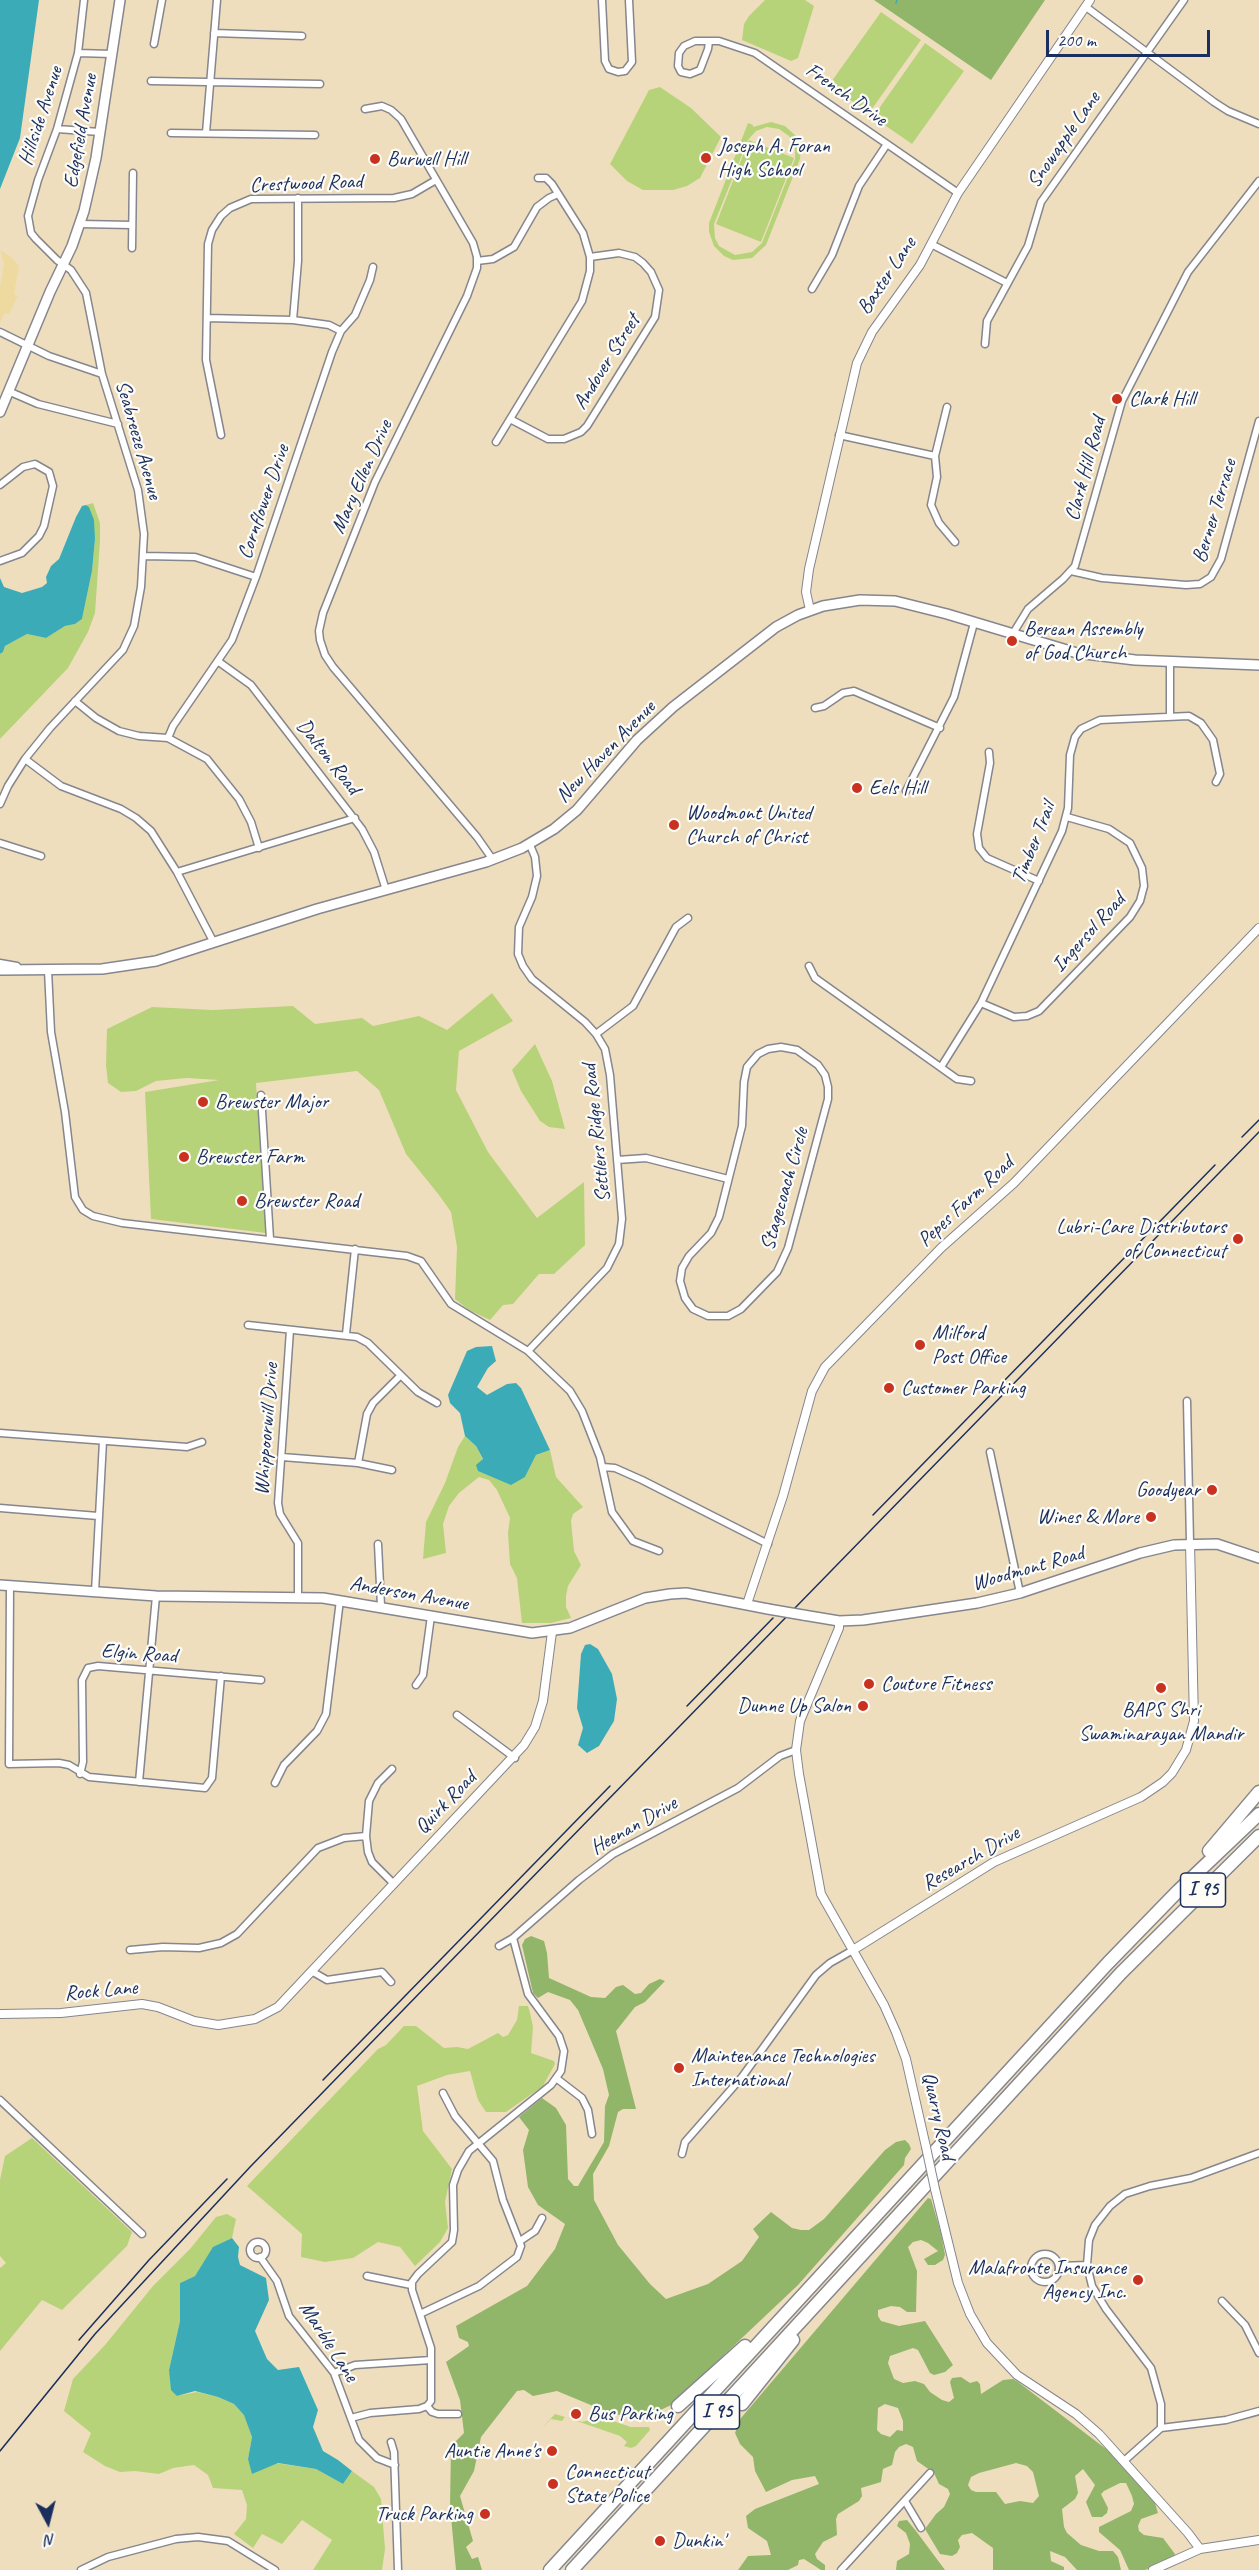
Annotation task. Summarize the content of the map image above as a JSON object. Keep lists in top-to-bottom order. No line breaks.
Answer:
{"streets":{"highway":["I 95"],"main road":["Edgefield Avenue","New Haven Avenue","Woodmont Road","Anderson Avenue"],"street":["French Drive","Hillside Avenue","Snowapple Lane","Crestwood Road","Baxter Lane","Andover Street","Seabreeze Avenue","Clark Hill Road","Mary Ellen Drive","Cornflower Drive","Berner Terrace","Dalton Road","Timber Trail","Ingersol Road","Settlers Ridge Road","Stagecoach Circle","Pepes Farm Road","Whippoorwill Drive","Elgin Road","Quirk Road","Heenan Drive","Research Drive","Rock Lane","Quarry Road","Marble Lane"]},"crossings":[["French Drive","Baxter Lane"],["Hillside Avenue","Edgefield Avenue"],["Hillside Avenue","Seabreeze Avenue"],["Edgefield Avenue","Seabreeze Avenue"],["Baxter Lane","New Haven Avenue"],["Clark Hill Road","Berner Terrace"],["Clark Hill Road","New Haven Avenue"],["Mary Ellen Drive","New Haven Avenue"],["Cornflower Drive","Dalton Road"],["New Haven Avenue","Dalton Road"],["New Haven Avenue","Settlers Ridge Road"],["Timber Trail","Ingersol Road"],["Whippoorwill Drive","Anderson Avenue"],["Woodmont Road","Anderson Avenue"],["Woodmont Road","Research Drive"],["Woodmont Road","Quarry Road"],["Anderson Avenue","Quirk Road"],["Quirk Road","Rock Lane"],["Heenan Drive","Quarry Road"],["Research Drive","Quarry Road"]],"places":["Joseph A. Foran High School","Burwell Hill","Clark Hill","Berean Assembly of God Church","Eels Hill","Woodmont United Church of Christ","Brewster Major","Brewster Farm","Brewster Road","Lubri-Care Distributors of Connecticut","Milford Post Office","Customer Parking","Goodyear","Wines & More","Couture Fitness","BAPS Shri Swaminarayan Mandir","Dunne Up Salon","Maintenance Technologies International","Malafronte Insurance Agency Inc.","Bus Parking","Auntie Anne's","Connecticut State Police","Truck Parking","Dunkin'"],"scale_bar":"200 m","north":"bottom"}
